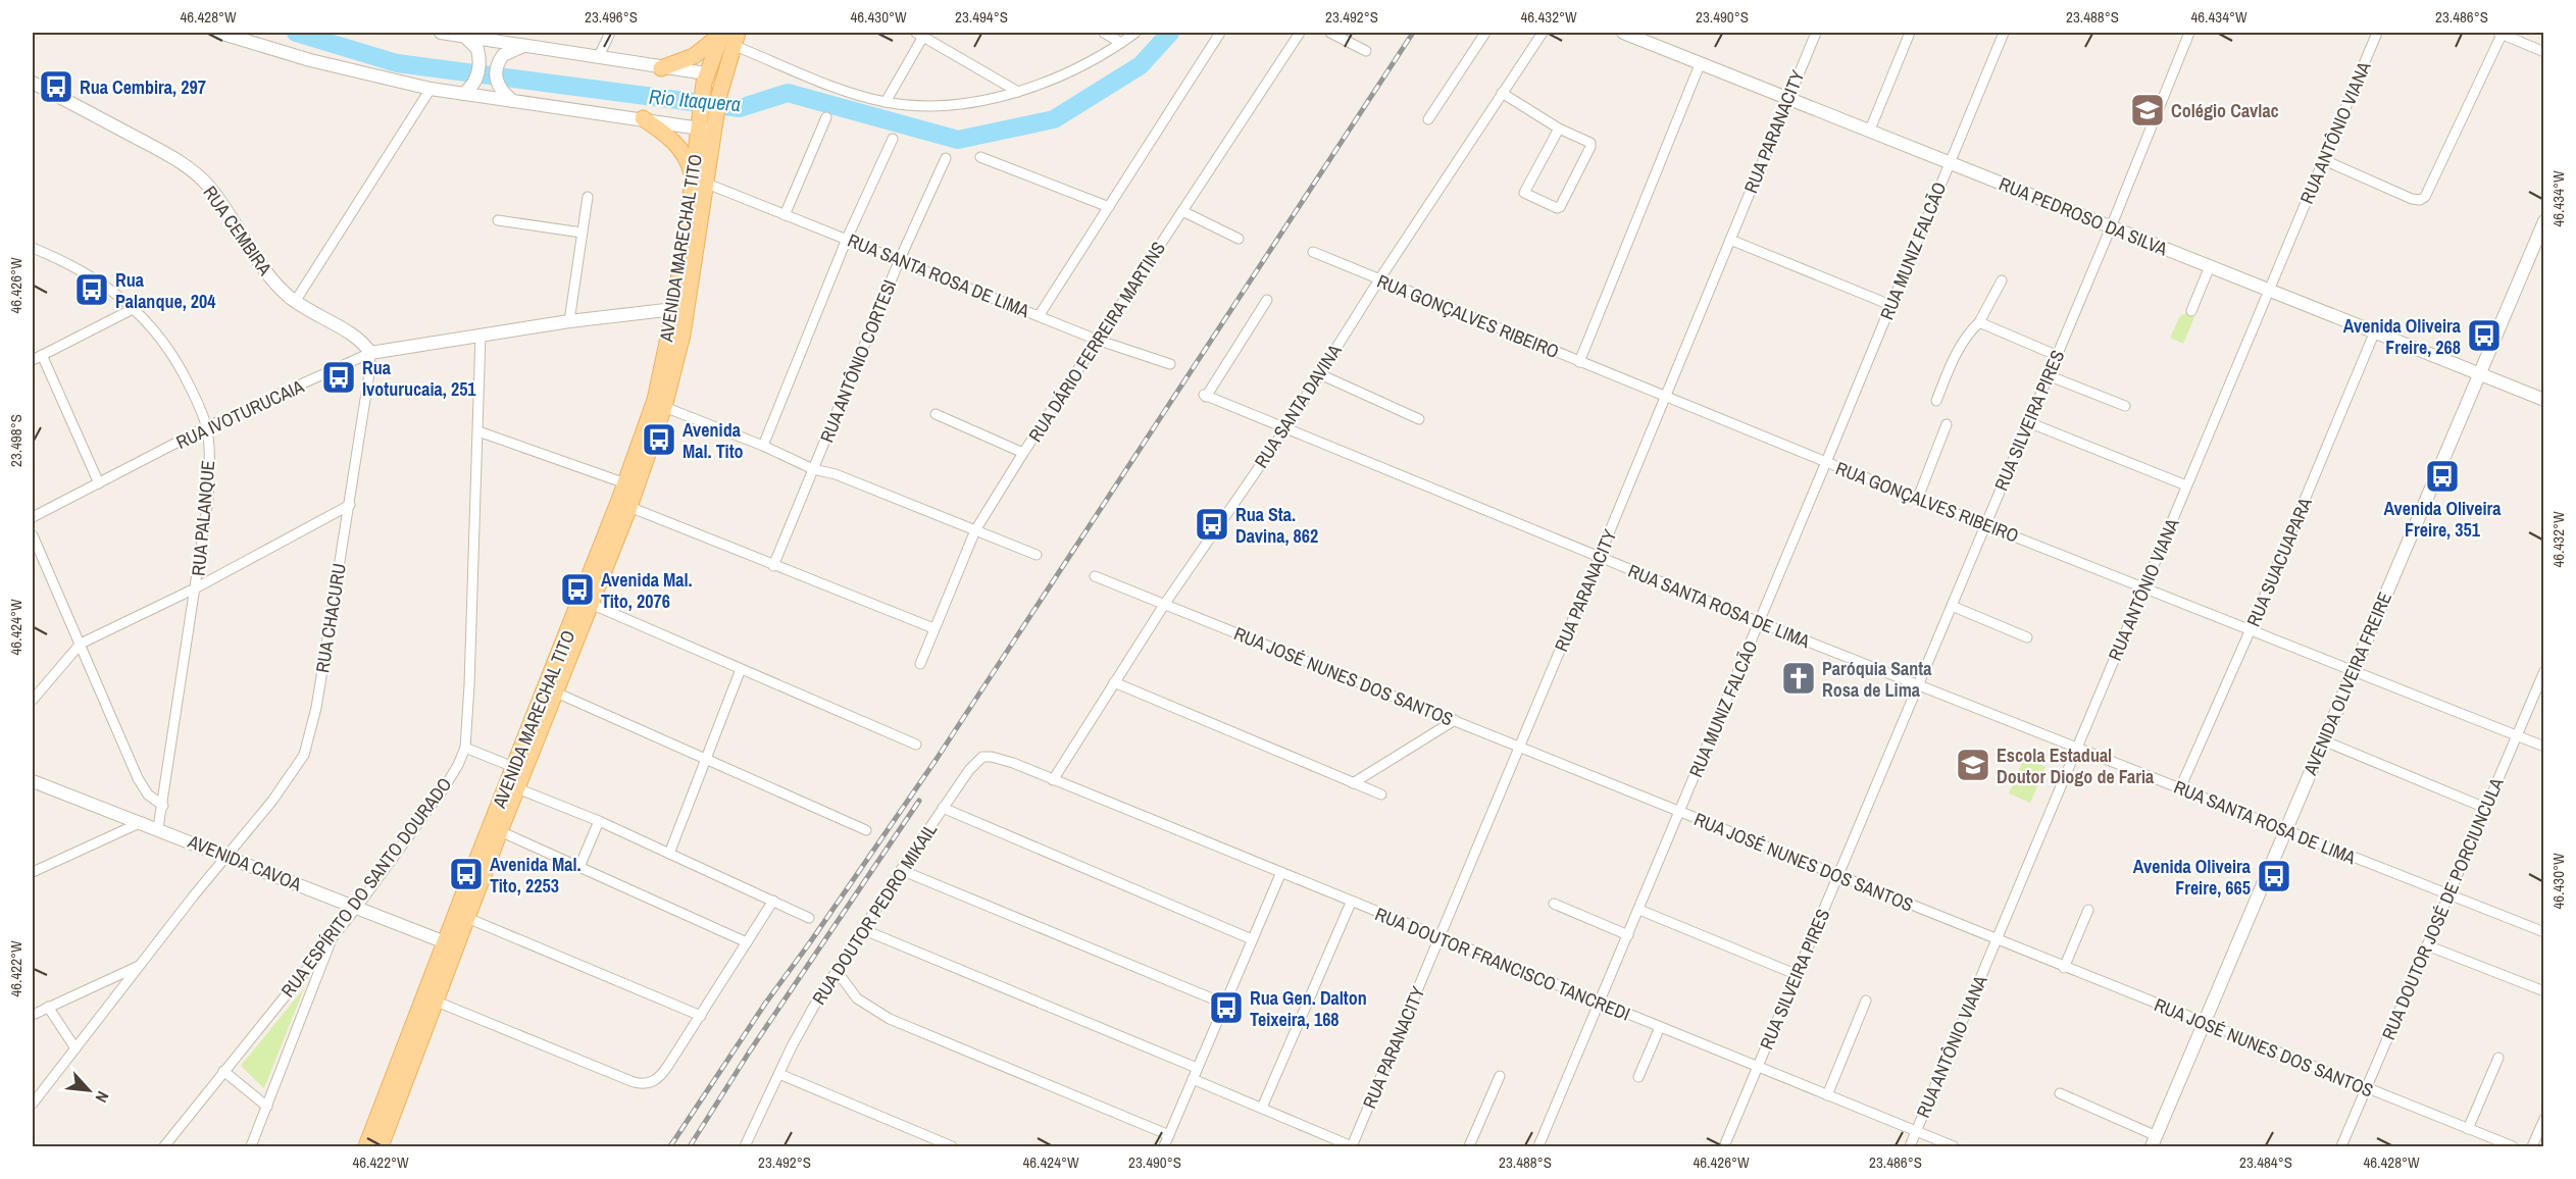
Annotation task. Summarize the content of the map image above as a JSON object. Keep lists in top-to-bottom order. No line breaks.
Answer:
{"streets":{"main road":["AVENIDA MARECHAL TITO"],"street":["RUA PARANACITY","RUA ANTÔNIO VIANA","RUA PEDROSO DA SILVA","RUA CEMBIRA","RUA MUNIZ FALCÃO","RUA SANTA ROSA DE LIMA","RUA GONÇALVES RIBEIRO","RUA DÁRIO FERREIRA MARTINS","RUA ANTÔNIO CORTESI","RUA SANTA DAVINA","RUA IVOTURUCAIA","RUA SILVEIRA PIRES","RUA PALANQUE","RUA SUACUAPARA","RUA CHACURU","RUA JOSÉ NUNES DOS SANTOS","AVENIDA OLIVEIRA FREIRE","AVENIDA CAVOA","RUA ESPÍRITO DO SANTO DOURADO","RUA DOUTOR JOSÉ DE PORCIUNCULA","RUA DOUTOR PEDRO MIKAIL","RUA DOUTOR FRANCISCO TANCREDI"]},"crossings":[["RUA PARANACITY","RUA PEDROSO DA SILVA"],["RUA PARANACITY","RUA SANTA ROSA DE LIMA"],["RUA PARANACITY","RUA GONÇALVES RIBEIRO"],["RUA PARANACITY","RUA JOSÉ NUNES DOS SANTOS"],["RUA PARANACITY","RUA DOUTOR FRANCISCO TANCREDI"],["RUA ANTÔNIO VIANA","RUA PEDROSO DA SILVA"],["RUA ANTÔNIO VIANA","RUA SANTA ROSA DE LIMA"],["RUA ANTÔNIO VIANA","RUA GONÇALVES RIBEIRO"],["RUA ANTÔNIO VIANA","RUA JOSÉ NUNES DOS SANTOS"],["RUA ANTÔNIO VIANA","RUA DOUTOR FRANCISCO TANCREDI"],["RUA PEDROSO DA SILVA","RUA MUNIZ FALCÃO"],["RUA PEDROSO DA SILVA","RUA SILVEIRA PIRES"],["RUA PEDROSO DA SILVA","RUA SUACUAPARA"],["RUA PEDROSO DA SILVA","AVENIDA OLIVEIRA FREIRE"],["RUA CEMBIRA","RUA IVOTURUCAIA"],["RUA CEMBIRA","RUA CHACURU"],["AVENIDA MARECHAL TITO","RUA SANTA ROSA DE LIMA"],["AVENIDA MARECHAL TITO","RUA IVOTURUCAIA"],["AVENIDA MARECHAL TITO","AVENIDA CAVOA"],["RUA MUNIZ FALCÃO","RUA SANTA ROSA DE LIMA"],["RUA MUNIZ FALCÃO","RUA GONÇALVES RIBEIRO"],["RUA MUNIZ FALCÃO","RUA JOSÉ NUNES DOS SANTOS"],["RUA MUNIZ FALCÃO","RUA DOUTOR FRANCISCO TANCREDI"],["RUA SANTA ROSA DE LIMA","RUA DÁRIO FERREIRA MARTINS"],["RUA SANTA ROSA DE LIMA","RUA ANTÔNIO CORTESI"],["RUA SANTA ROSA DE LIMA","RUA SANTA DAVINA"],["RUA SANTA ROSA DE LIMA","RUA SILVEIRA PIRES"],["RUA SANTA ROSA DE LIMA","RUA SUACUAPARA"],["RUA SANTA ROSA DE LIMA","AVENIDA OLIVEIRA FREIRE"],["RUA SANTA ROSA DE LIMA","RUA DOUTOR JOSÉ DE PORCIUNCULA"],["RUA GONÇALVES RIBEIRO","RUA SANTA DAVINA"],["RUA GONÇALVES RIBEIRO","RUA SILVEIRA PIRES"],["RUA GONÇALVES RIBEIRO","RUA SUACUAPARA"],["RUA GONÇALVES RIBEIRO","AVENIDA OLIVEIRA FREIRE"],["RUA GONÇALVES RIBEIRO","RUA DOUTOR JOSÉ DE PORCIUNCULA"],["RUA SANTA DAVINA","RUA JOSÉ NUNES DOS SANTOS"],["RUA SANTA DAVINA","RUA DOUTOR PEDRO MIKAIL"],["RUA SANTA DAVINA","RUA DOUTOR FRANCISCO TANCREDI"],["RUA IVOTURUCAIA","RUA PALANQUE"],["RUA IVOTURUCAIA","RUA CHACURU"],["RUA IVOTURUCAIA","RUA ESPÍRITO DO SANTO DOURADO"],["RUA SILVEIRA PIRES","RUA JOSÉ NUNES DOS SANTOS"],["RUA SILVEIRA PIRES","RUA DOUTOR FRANCISCO TANCREDI"],["RUA PALANQUE","AVENIDA CAVOA"],["RUA CHACURU","AVENIDA CAVOA"],["RUA JOSÉ NUNES DOS SANTOS","AVENIDA OLIVEIRA FREIRE"],["RUA JOSÉ NUNES DOS SANTOS","RUA DOUTOR JOSÉ DE PORCIUNCULA"],["AVENIDA CAVOA","RUA ESPÍRITO DO SANTO DOURADO"],["RUA DOUTOR PEDRO MIKAIL","RUA DOUTOR FRANCISCO TANCREDI"]],"water":["Rio Itaquera"],"places":{"bus stop":["Rua Cembira, 297","Rua Palanque, 204","Avenida Oliveira Freire, 268","Rua Ivoturucaia, 251","Avenida Mal. Tito","Avenida Oliveira Freire, 351","Rua Sta. Davina, 862","Avenida Mal. Tito, 2076","Avenida Mal. Tito, 2253","Avenida Oliveira Freire, 665","Rua Gen. Dalton Teixeira, 168"],"school or university":["Colégio Cavlac","Escola Estadual Doutor Diogo de Faria"],"church":["Paróquia Santa Rosa de Lima"]},"north":"bottom right","coordinates":["46.428°W","23.496°S","46.430°W","23.494°S","23.492°S","46.432°W","23.490°S","23.488°S","46.434°W","23.486°S","46.426°W","23.498°S","46.424°W","46.422°W","23.484°S"]}
